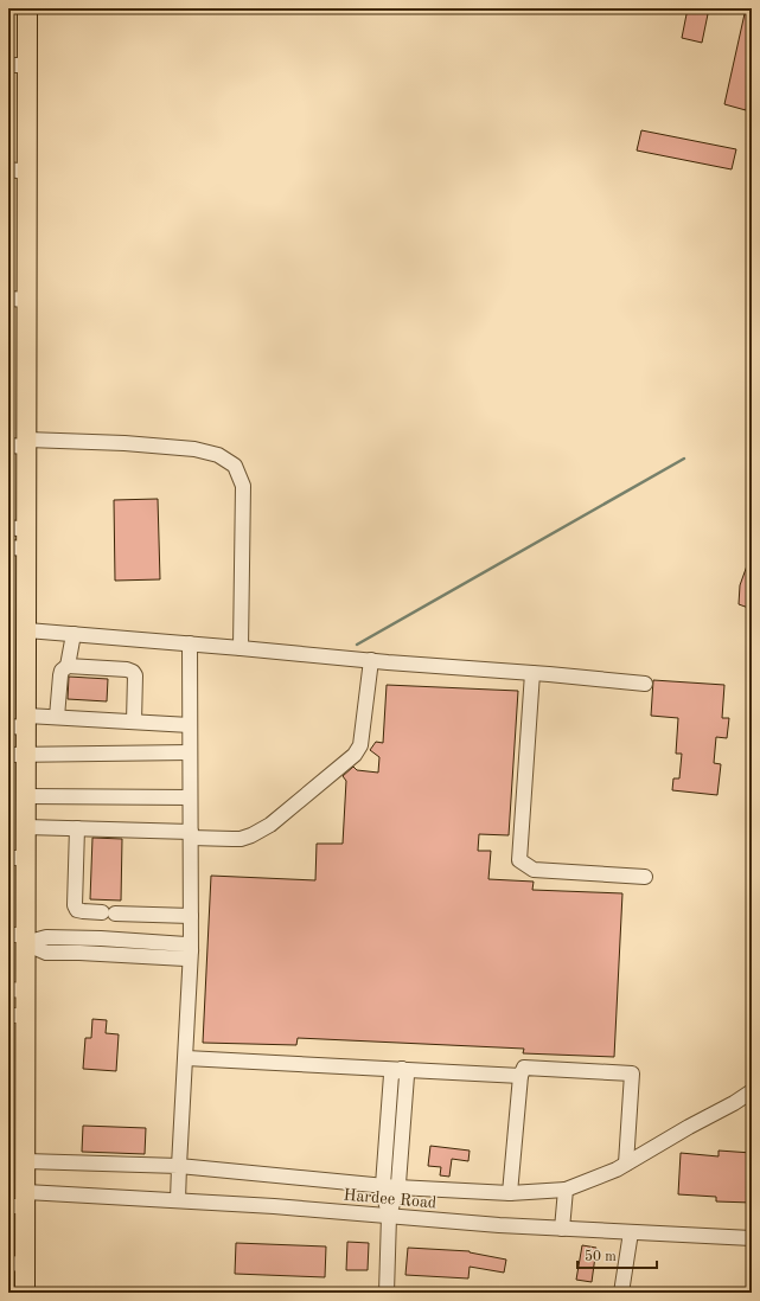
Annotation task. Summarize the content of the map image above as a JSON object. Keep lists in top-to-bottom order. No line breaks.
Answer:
{"streets":{"street":["Hardee Road"]},"scale_bar":"50 m"}
